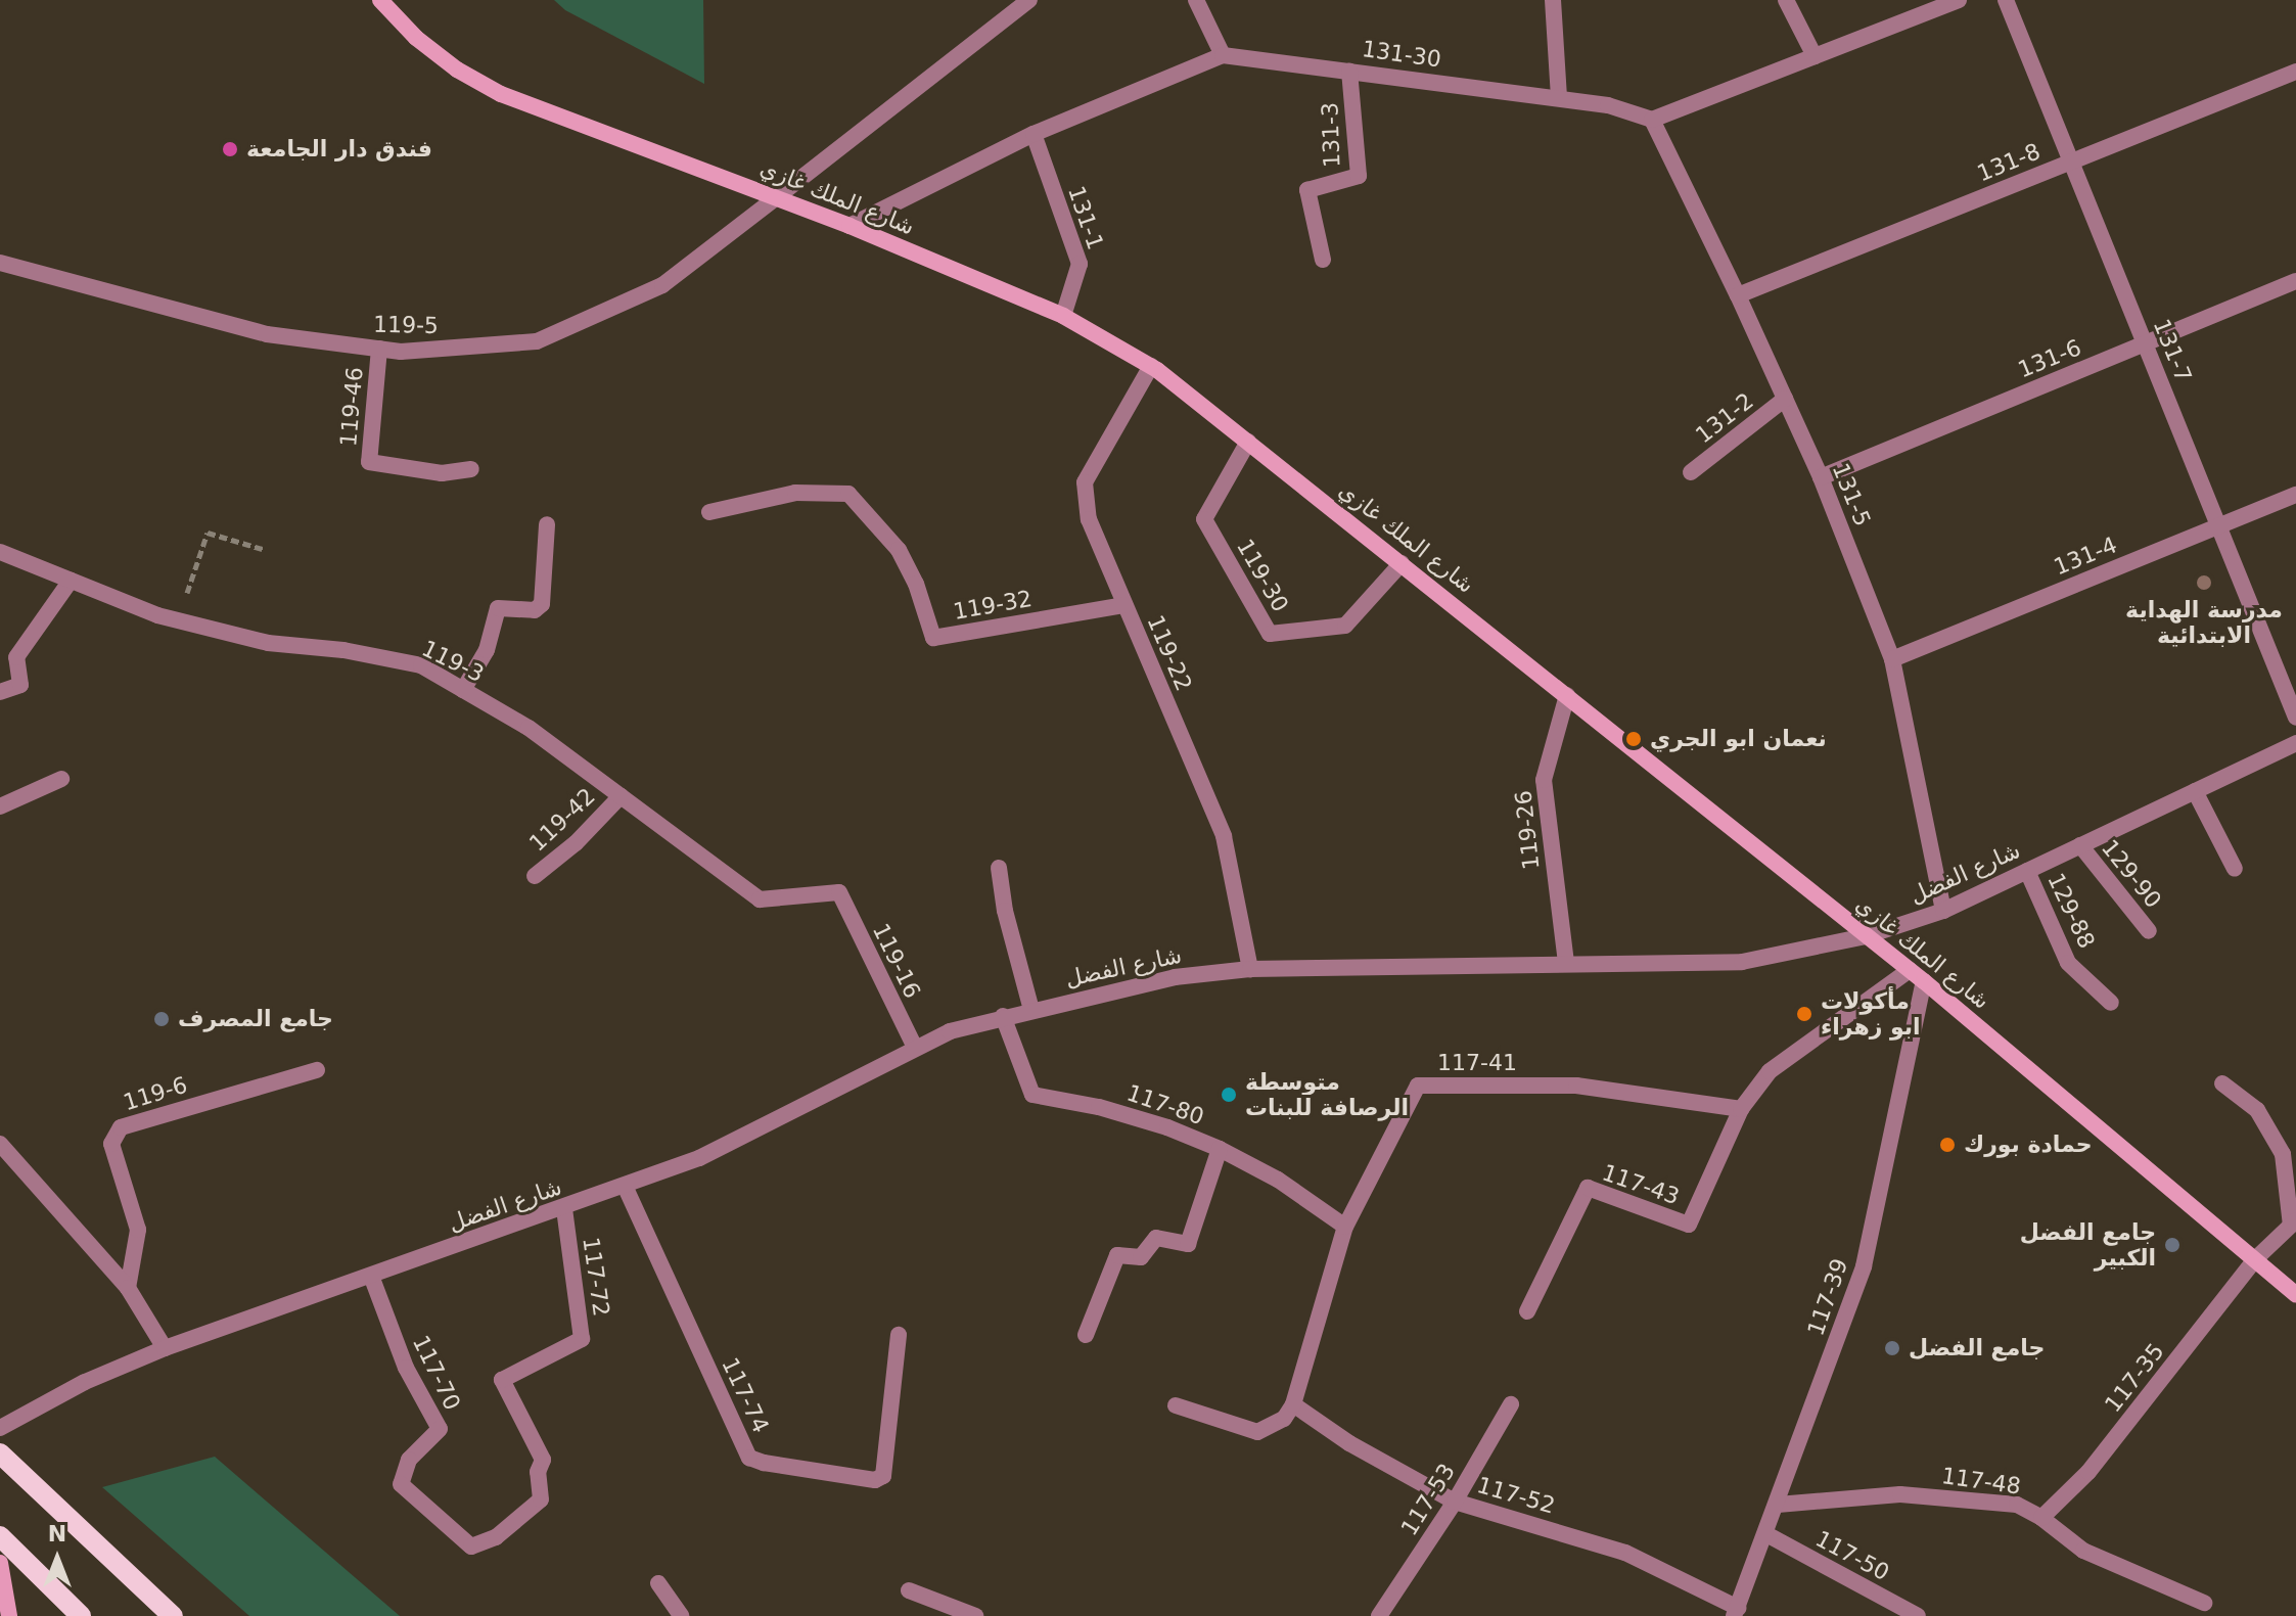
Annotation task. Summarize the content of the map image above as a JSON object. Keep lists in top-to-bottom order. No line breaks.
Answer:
{"streets":{"street":["131-30","131-3","131-8","شارع الملك غازي","131-1","119-5","131-7","131-6","119-46","131-2","131-5","131-4","119-30","119-32","119-22","119-3","119-42","119-26","شارع الفضل","129-90","129-88","119-16","117-41","119-6","117-80","117-43","117-72","117-39","117-70","117-35","117-74","117-48","117-52","117-53","117-50"]},"crossings":[["131-30","131-3"],["131-30","شارع الملك غازي"],["131-30","131-1"],["131-30","131-5"],["131-8","131-7"],["131-8","131-5"],["شارع الملك غازي","131-1"],["شارع الملك غازي","119-5"],["شارع الملك غازي","119-30"],["شارع الملك غازي","119-22"],["شارع الملك غازي","119-26"],["شارع الملك غازي","شارع الفضل"],["شارع الملك غازي","117-39"],["شارع الملك غازي","117-35"],["119-5","119-46"],["131-7","131-6"],["131-7","131-4"],["131-6","131-5"],["131-2","131-5"],["131-5","131-4"],["131-5","شارع الفضل"],["119-32","119-22"],["119-22","شارع الفضل"],["119-3","119-42"],["119-3","119-16"],["119-26","شارع الفضل"],["شارع الفضل","129-90"],["شارع الفضل","129-88"],["شارع الفضل","119-16"],["شارع الفضل","117-80"],["شارع الفضل","117-72"],["شارع الفضل","117-70"],["شارع الفضل","117-74"],["117-41","117-80"],["117-41","117-43"],["117-41","117-52"],["117-72","117-70"],["117-39","117-48"],["117-39","117-52"],["117-39","117-50"],["117-35","117-48"],["117-52","117-53"]],"places":["فندق دار الجامعة","مدرسة الهداية الابتدائية","نعمان ابو الجري","مأكولات ابو زهراء","جامع المصرف","متوسطة الرصافة للبنات","حمادة بورك","جامع الفضل الكبير","جامع الفضل"],"north":"top"}
